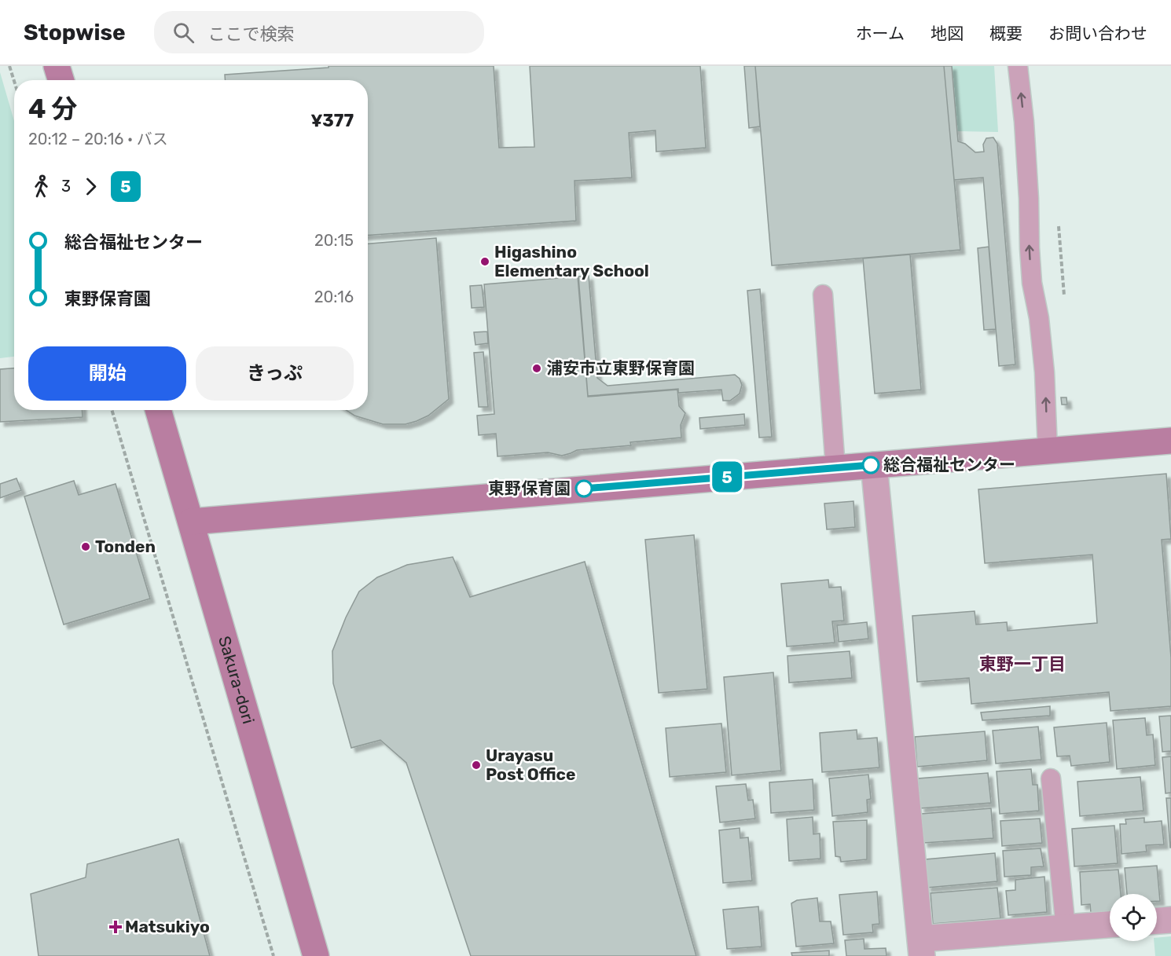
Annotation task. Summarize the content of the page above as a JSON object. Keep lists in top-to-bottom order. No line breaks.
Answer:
{"streets":{"street":["Sakura-dori"]},"districts":["東野一丁目"],"places":{"other":["Higashino Elementary School","浦安市立東野保育園","総合福祉センター","東野保育園","Tonden","Urayasu Post Office"],"health":["Matsukiyo"]},"lines":["bus line 5"],"page":{"header":"Stopwise","search":"ここで検索","nav":["ホーム","地図","概要","お問い合わせ"],"on_map":"5","heading":["4 分","20:12 – 20:16 · バス","¥377"],"legs":["3","5"],"list":[{"name":"総合福祉センター","value":"20:15"},{"name":"東野保育園","value":"20:16"}],"buttons":["開始","きっぷ"]}}
